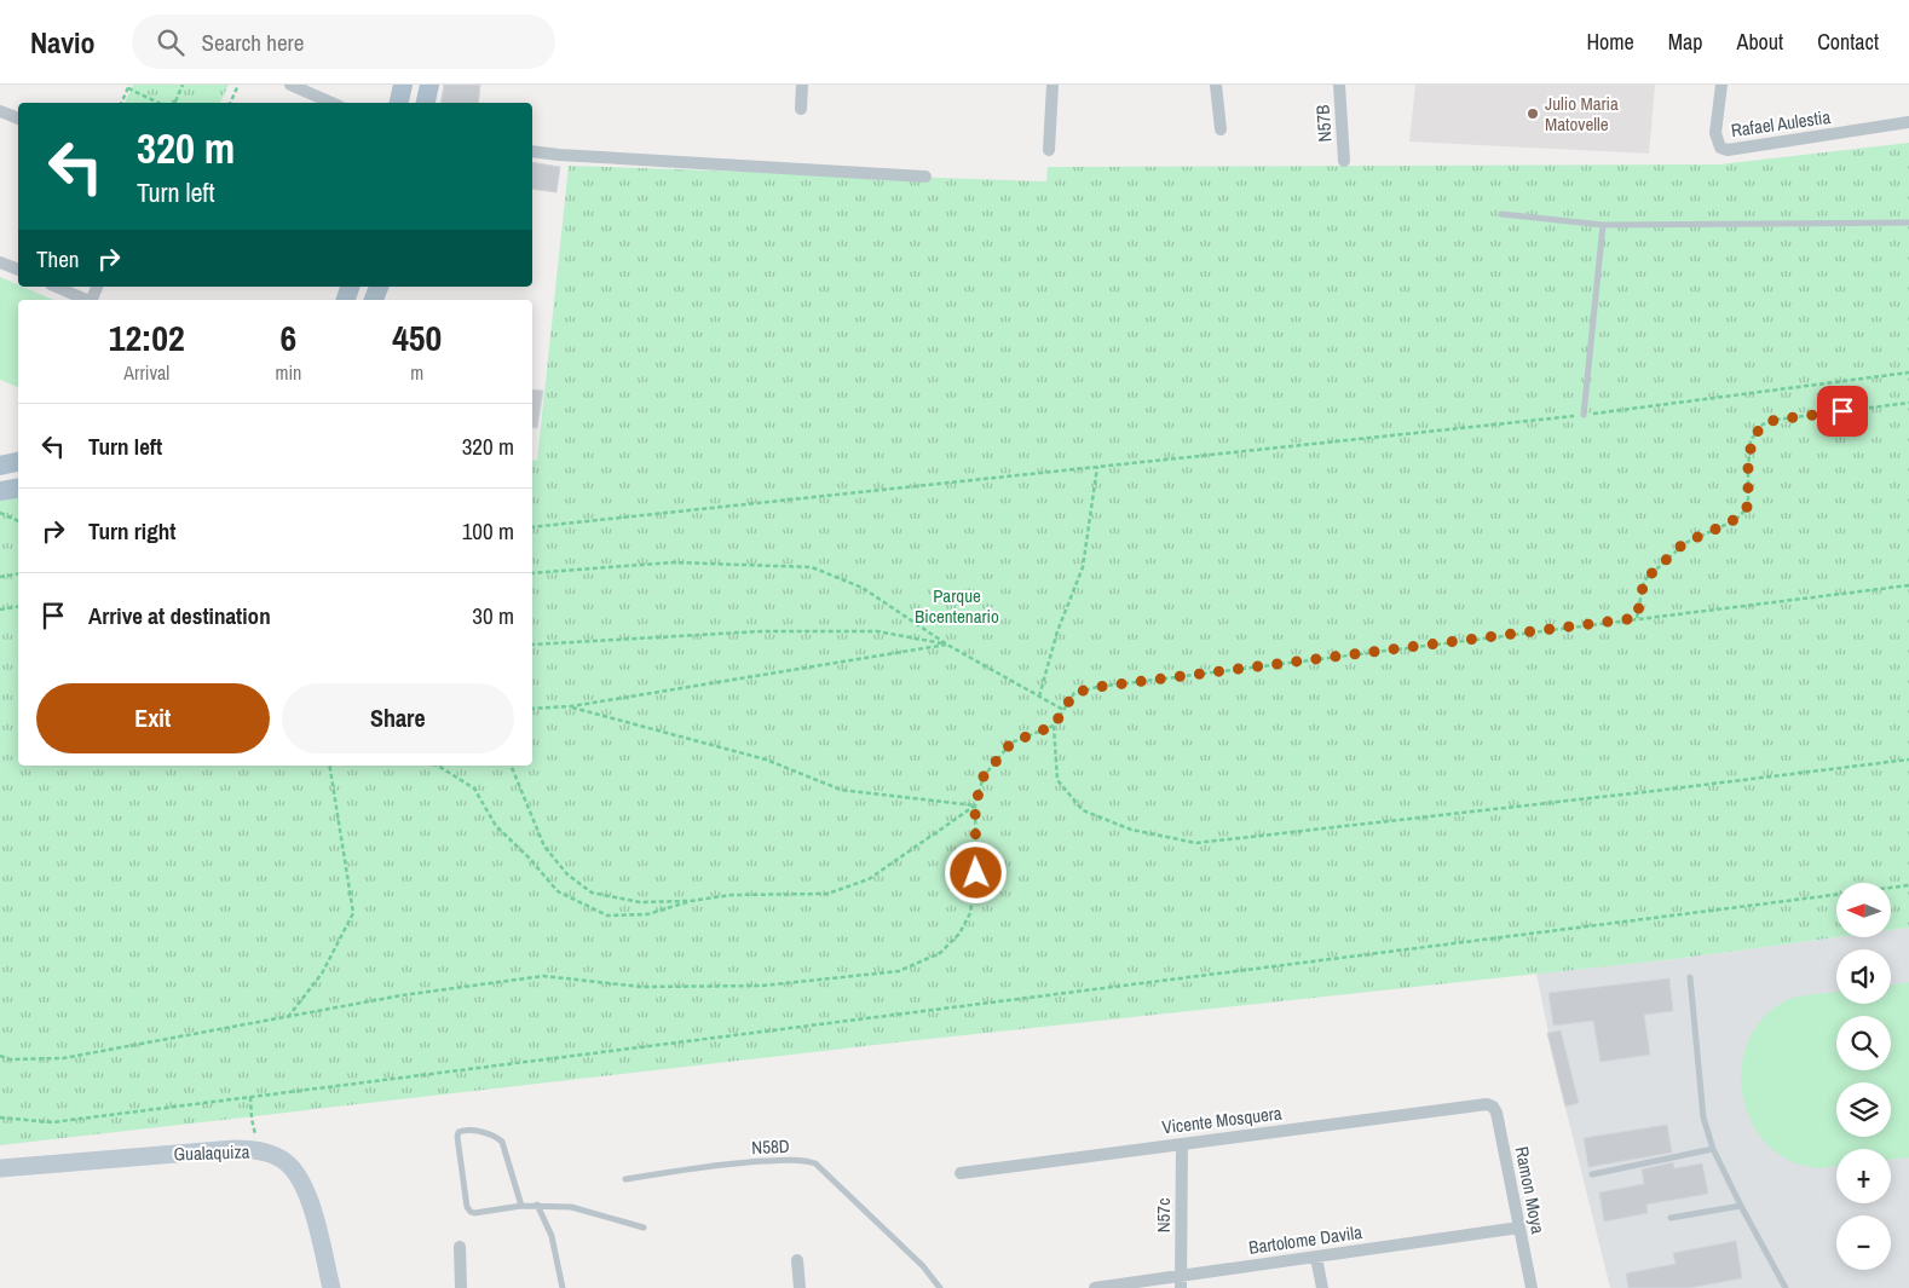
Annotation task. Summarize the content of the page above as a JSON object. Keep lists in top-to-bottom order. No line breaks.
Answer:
{"streets":{"street":["N57B","Rafael Aulestia","Vicente Mosquera","Gualaquiza","Ramon Moya","N57c","Bartolome Davila"],"lane":["N58D"]},"crossings":[["Vicente Mosquera","Ramon Moya"],["Vicente Mosquera","N57c"],["Ramon Moya","Bartolome Davila"],["N57c","Bartolome Davila"]],"parks":["Parque Bicentenario"],"places":["Julio Maria Matovelle"],"north":"left","page":{"header":"Navio","search":"Search here","nav":["Home","Map","About","Contact"],"turn":["320 m","Turn left"],"then":"Then","eta":["12:02","Arrival","6","min","450","m"],"list":[{"name":"Turn left","value":"320 m"},{"name":"Turn right","value":"100 m"},{"name":"Arrive at destination","value":"30 m"}],"buttons":["Exit","Share"],"map_buttons":["+","−"]}}
